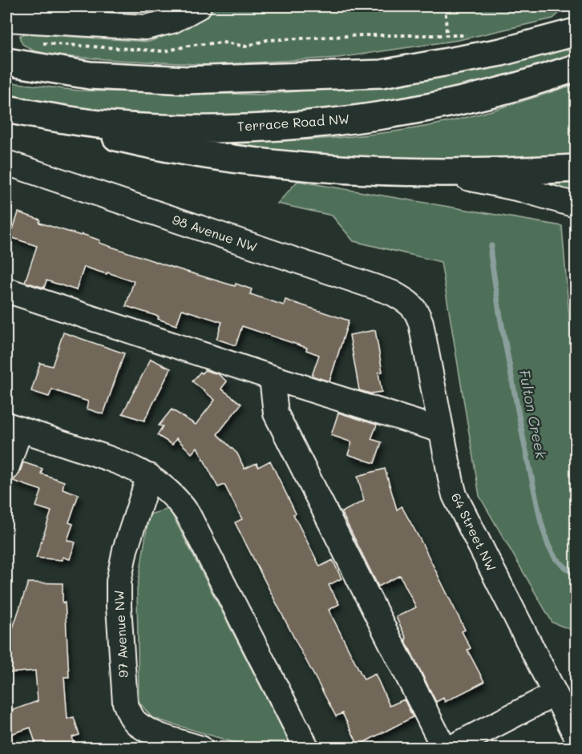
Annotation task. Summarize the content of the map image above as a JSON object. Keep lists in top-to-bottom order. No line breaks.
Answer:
{"streets":{"main road":["Terrace Road NW"],"street":["98 Avenue NW","64 Street NW","97 Avenue NW"]},"crossings":[["98 Avenue NW","64 Street NW"]],"water":["Fulton Creek"]}
